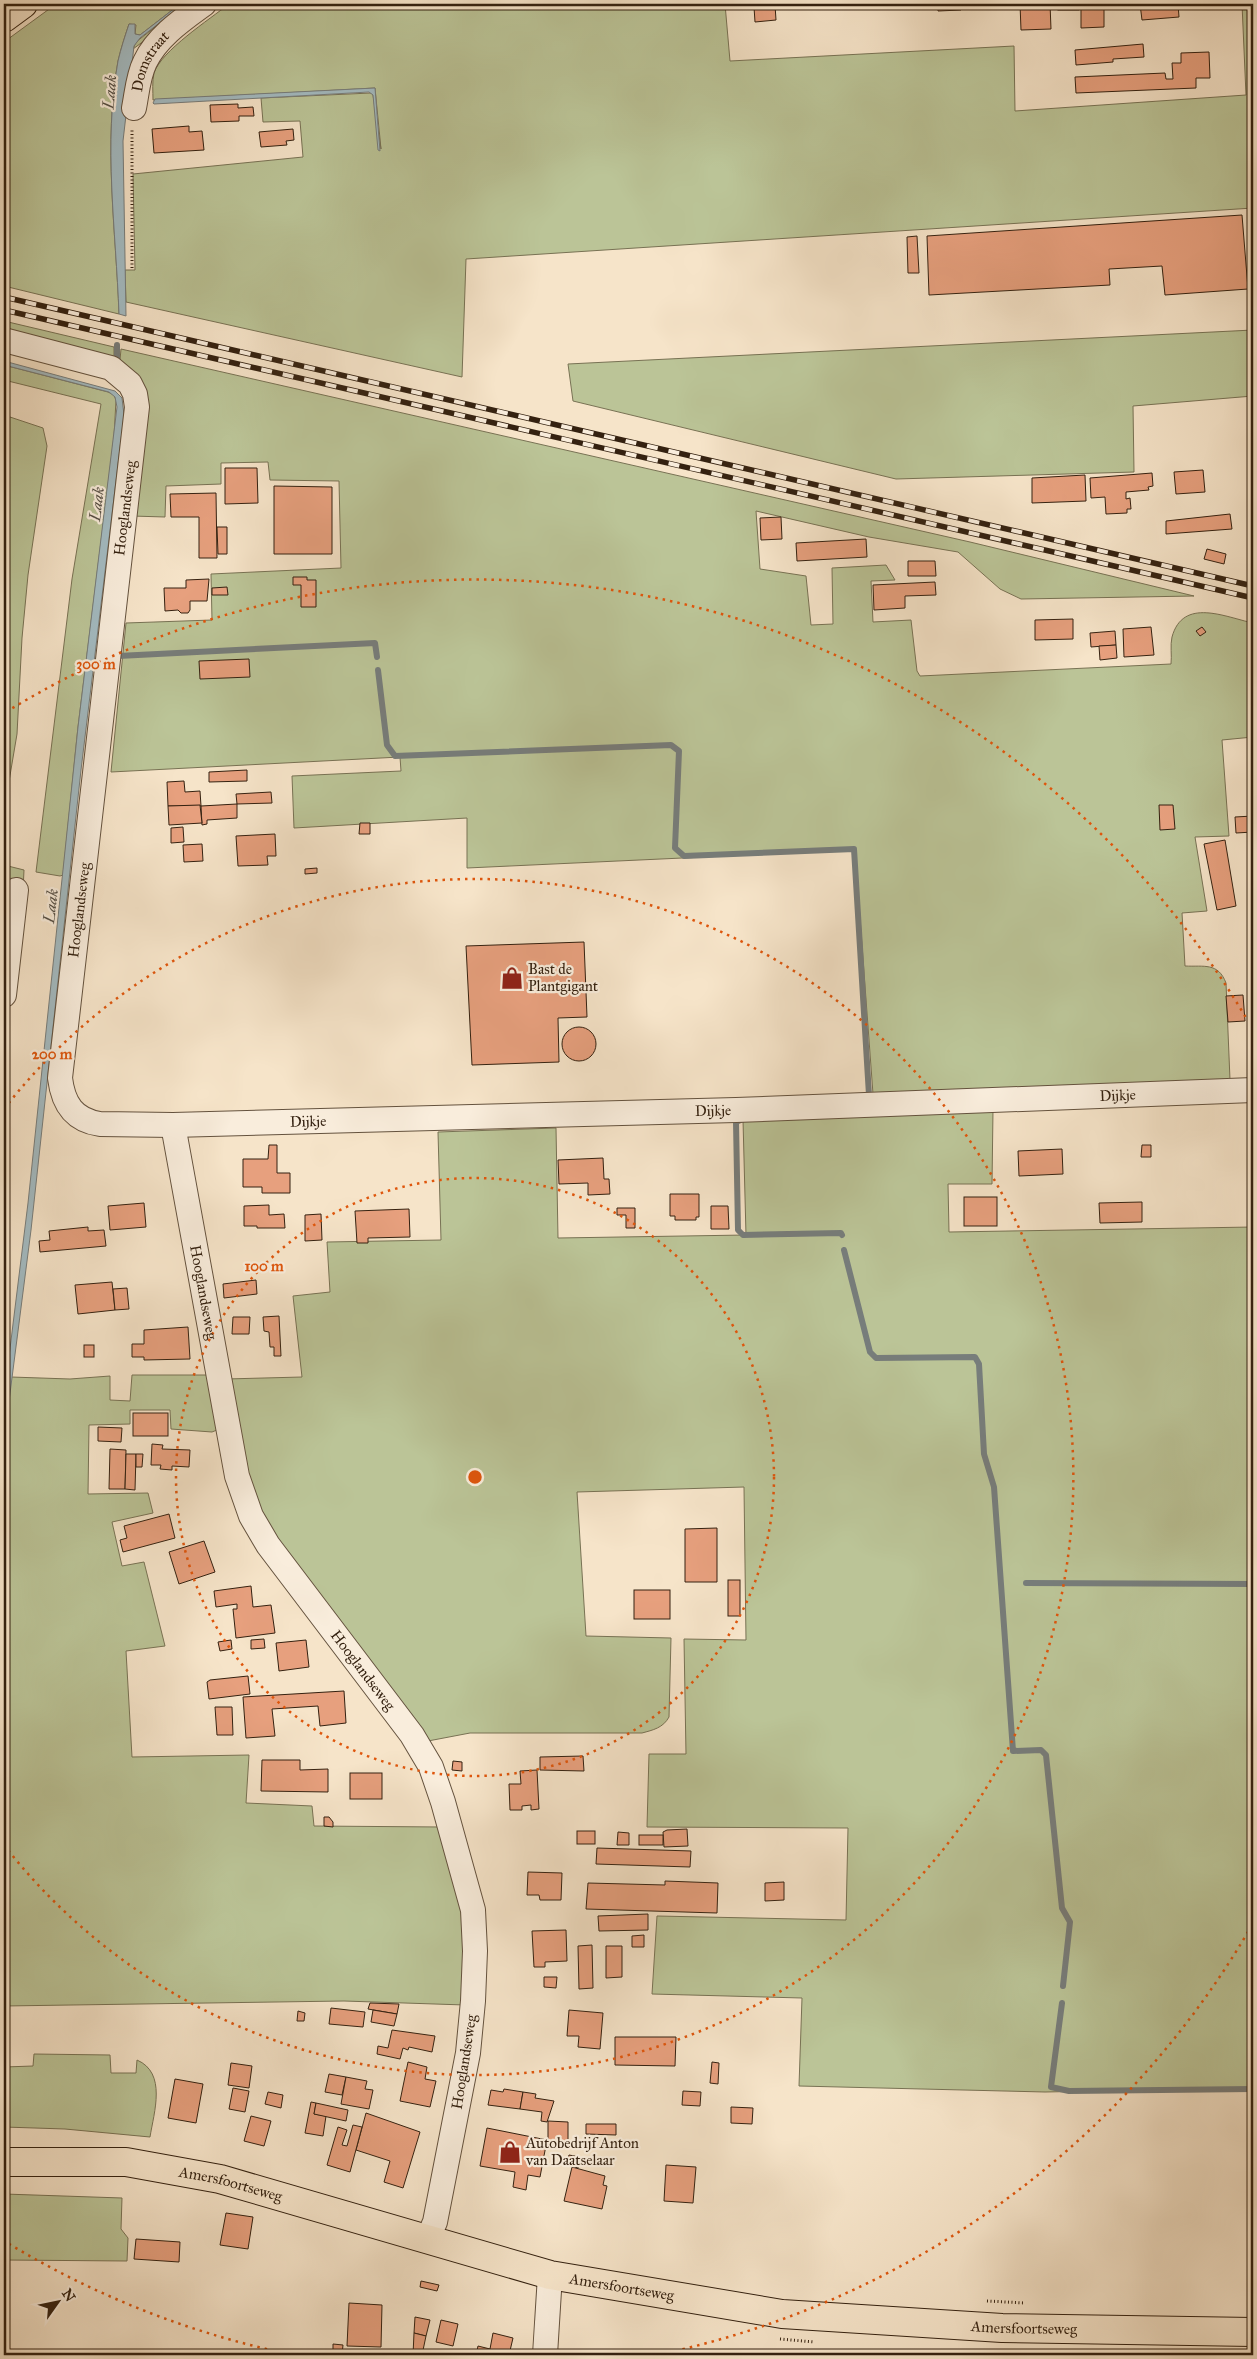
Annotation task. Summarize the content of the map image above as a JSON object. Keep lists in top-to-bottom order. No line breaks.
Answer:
{"streets":{"main road":["Amersfoortseweg"],"street":["Domstraat","Hooglandseweg","Dijkje"]},"crossings":[["Hooglandseweg","Dijkje"],["Hooglandseweg","Amersfoortseweg"]],"water":["Laak"],"places":{"shop":["Bast de Plantgigant","Autobedrijf Anton van Daatselaar"]},"north":"top right","rings":["300 m","200 m","100 m"]}
